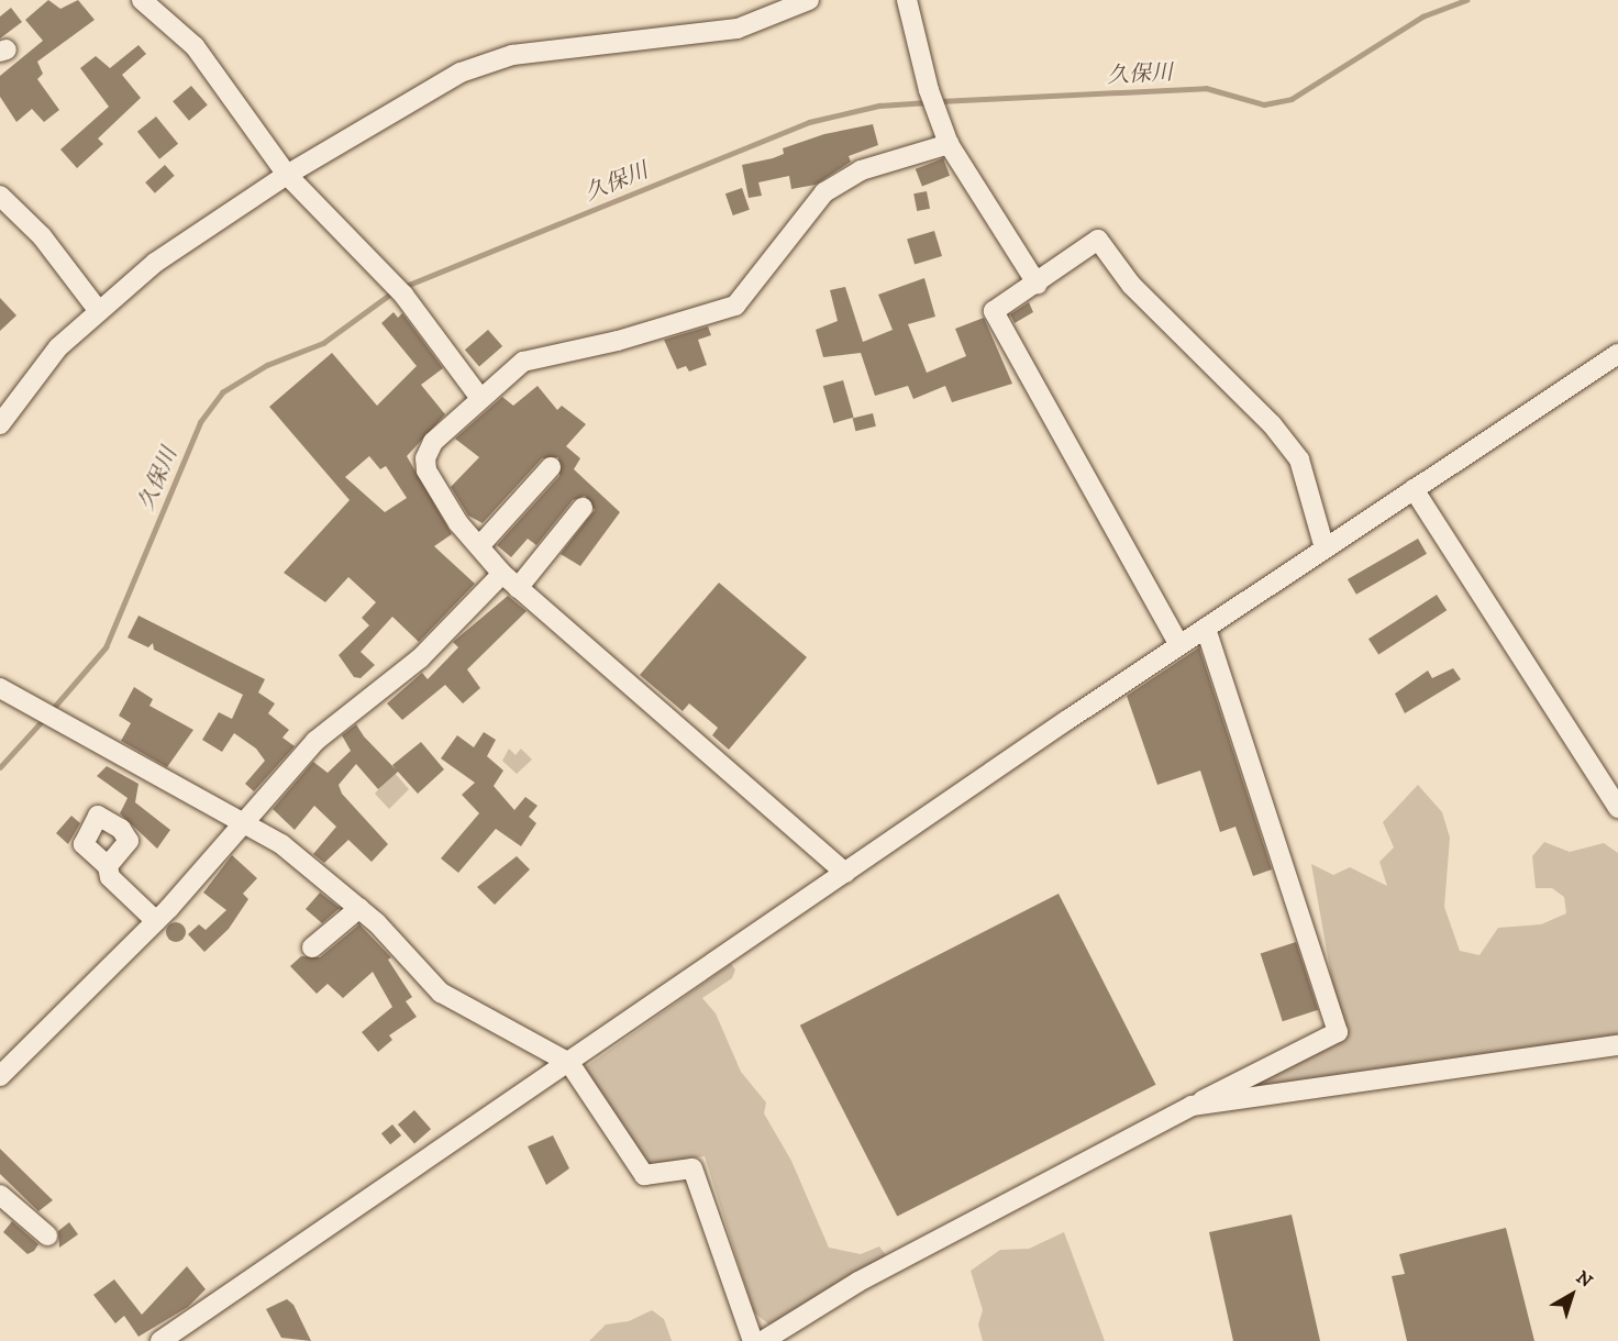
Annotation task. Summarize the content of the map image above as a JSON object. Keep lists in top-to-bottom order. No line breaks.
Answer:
{"water":["久保川"],"north":"top right"}
